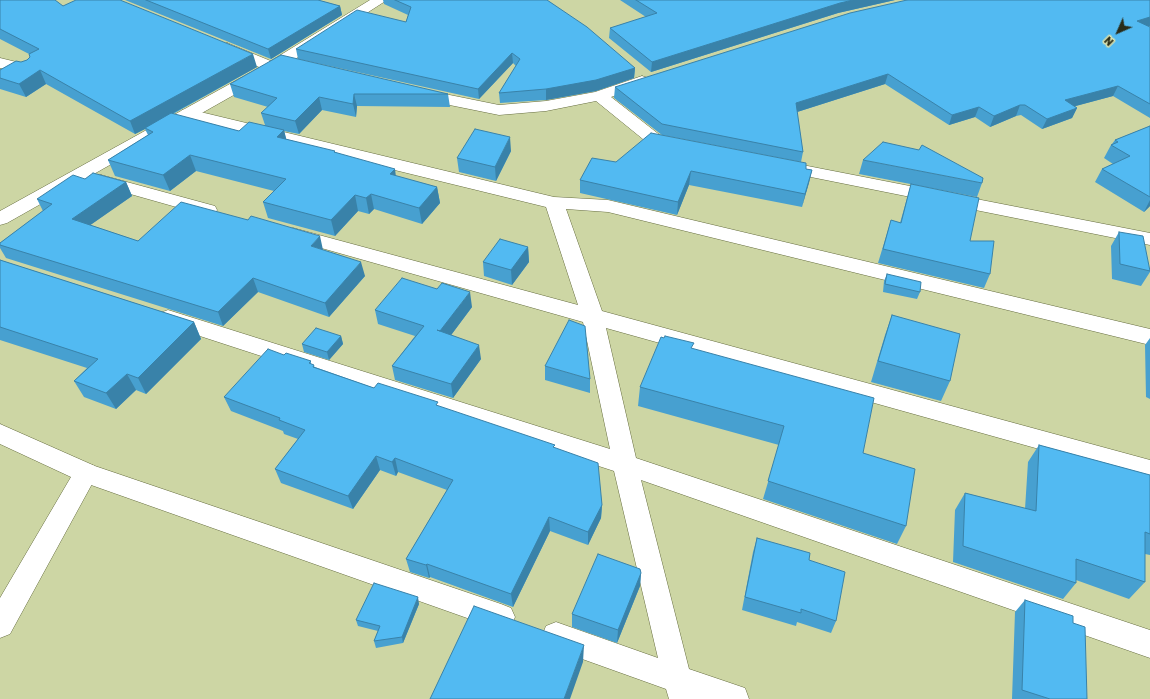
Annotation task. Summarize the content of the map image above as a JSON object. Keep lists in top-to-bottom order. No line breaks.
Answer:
{"north":"bottom left"}
